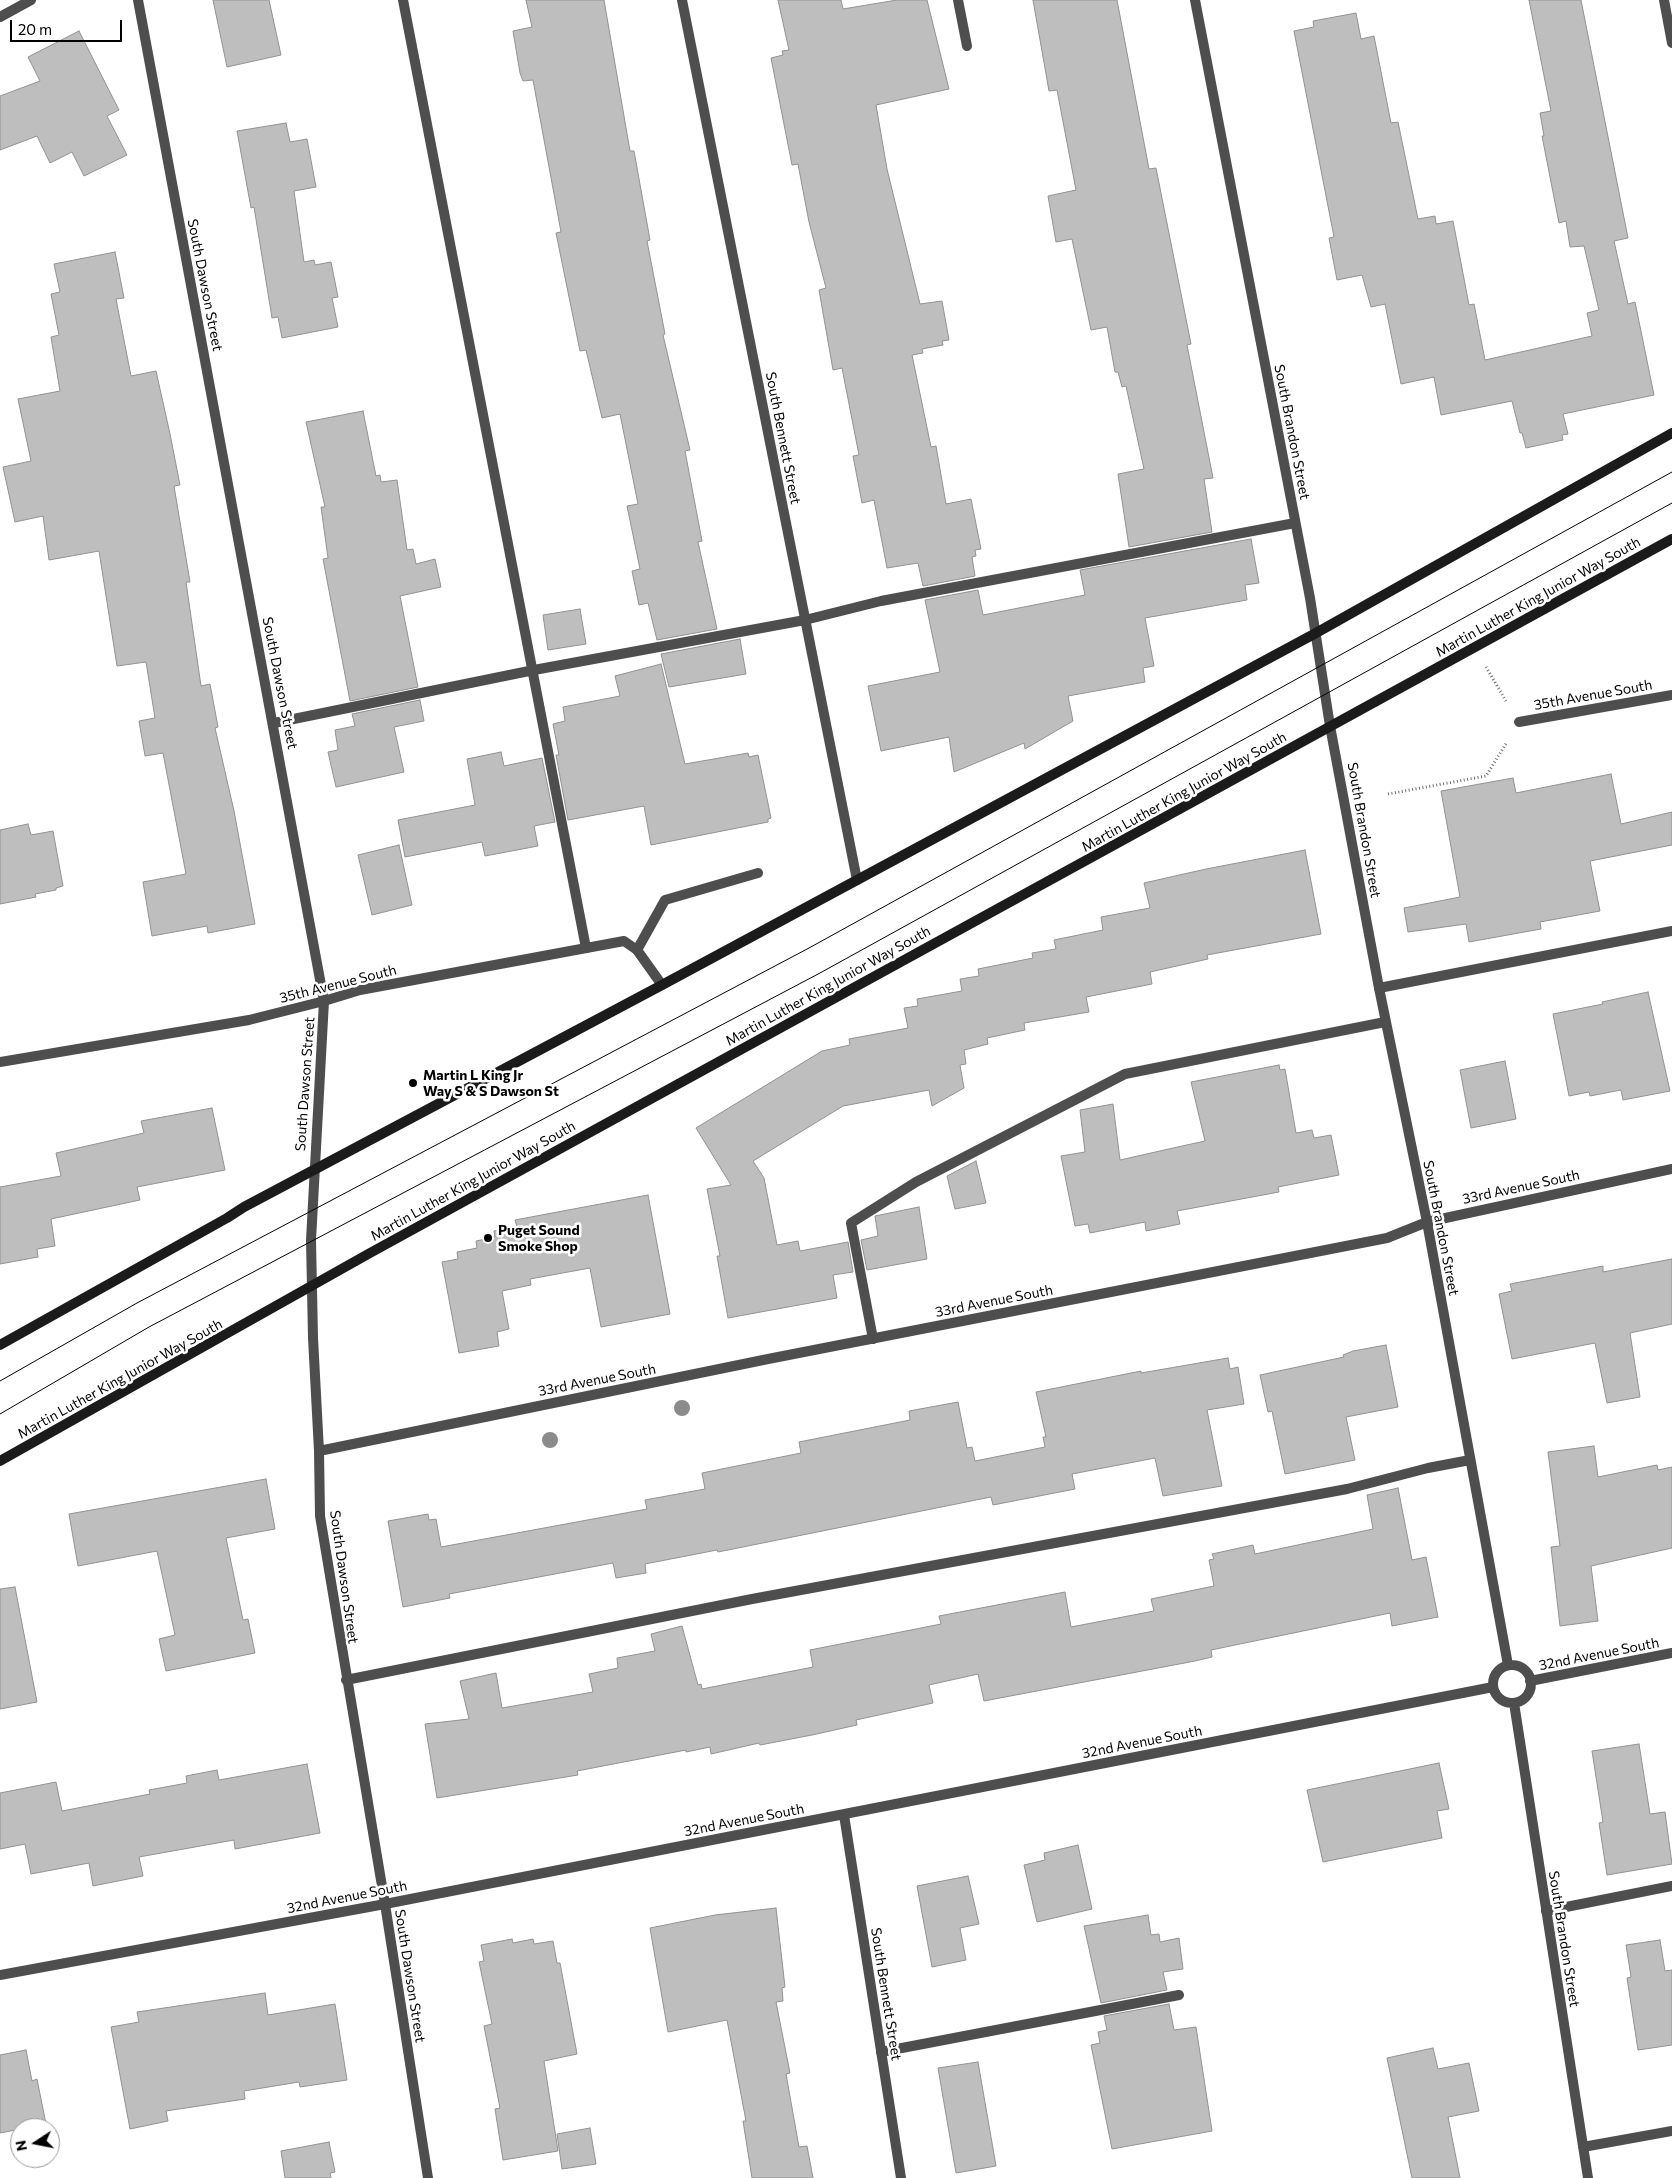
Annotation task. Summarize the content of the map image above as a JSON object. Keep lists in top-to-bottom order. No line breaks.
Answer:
{"streets":{"main road":["Martin Luther King Junior Way South"],"street":["South Dawson Street","South Brandon Street","South Bennett Street","35th Avenue South","33rd Avenue South","32nd Avenue South"]},"crossings":[["South Dawson Street","Martin Luther King Junior Way South"],["South Dawson Street","35th Avenue South"],["South Dawson Street","33rd Avenue South"],["South Dawson Street","32nd Avenue South"],["South Brandon Street","Martin Luther King Junior Way South"],["South Brandon Street","33rd Avenue South"],["South Brandon Street","32nd Avenue South"],["South Bennett Street","32nd Avenue South"]],"places":["Martin L King Jr Way S & S Dawson St","Puget Sound Smoke Shop"],"scale_bar":"20 m","north":"left"}
